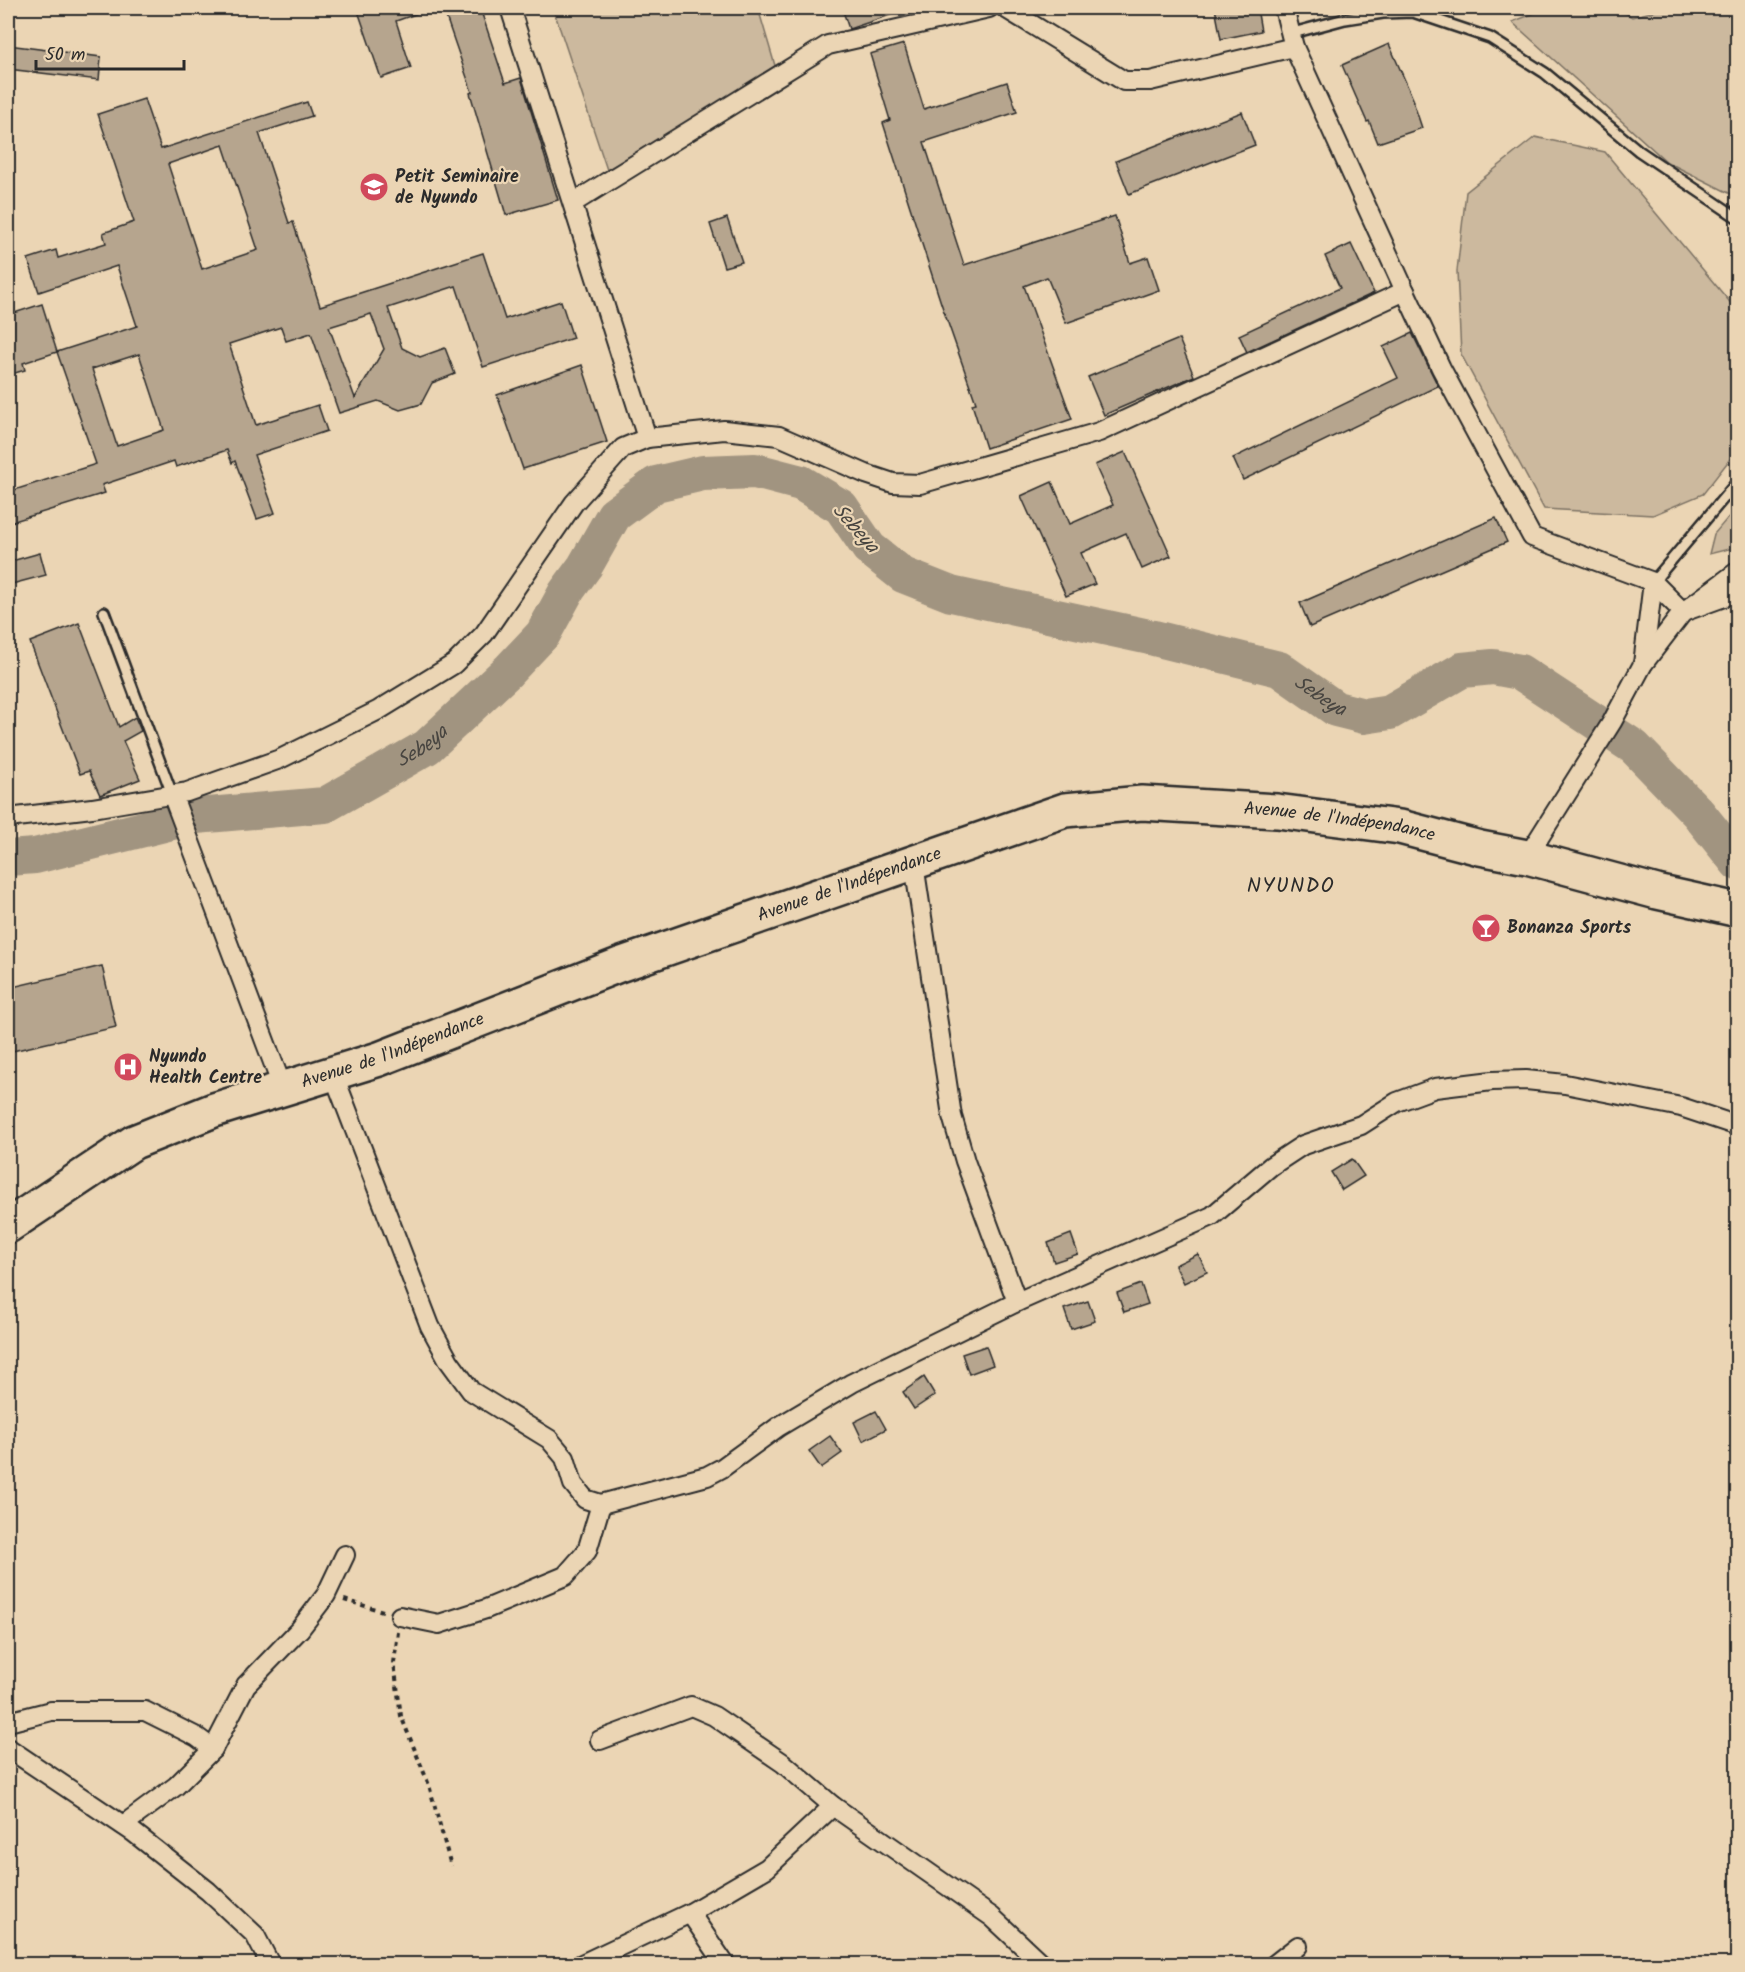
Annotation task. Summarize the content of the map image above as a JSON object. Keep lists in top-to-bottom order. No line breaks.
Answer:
{"streets":{"highway":["Avenue de l'Indépendance"]},"districts":["NYUNDO"],"water":["Sebeya"],"places":{"school or university":["Petit Seminaire de Nyundo"],"bar":["Bonanza Sports"],"hospital":["Nyundo Health Centre"]},"scale_bar":"50 m"}
